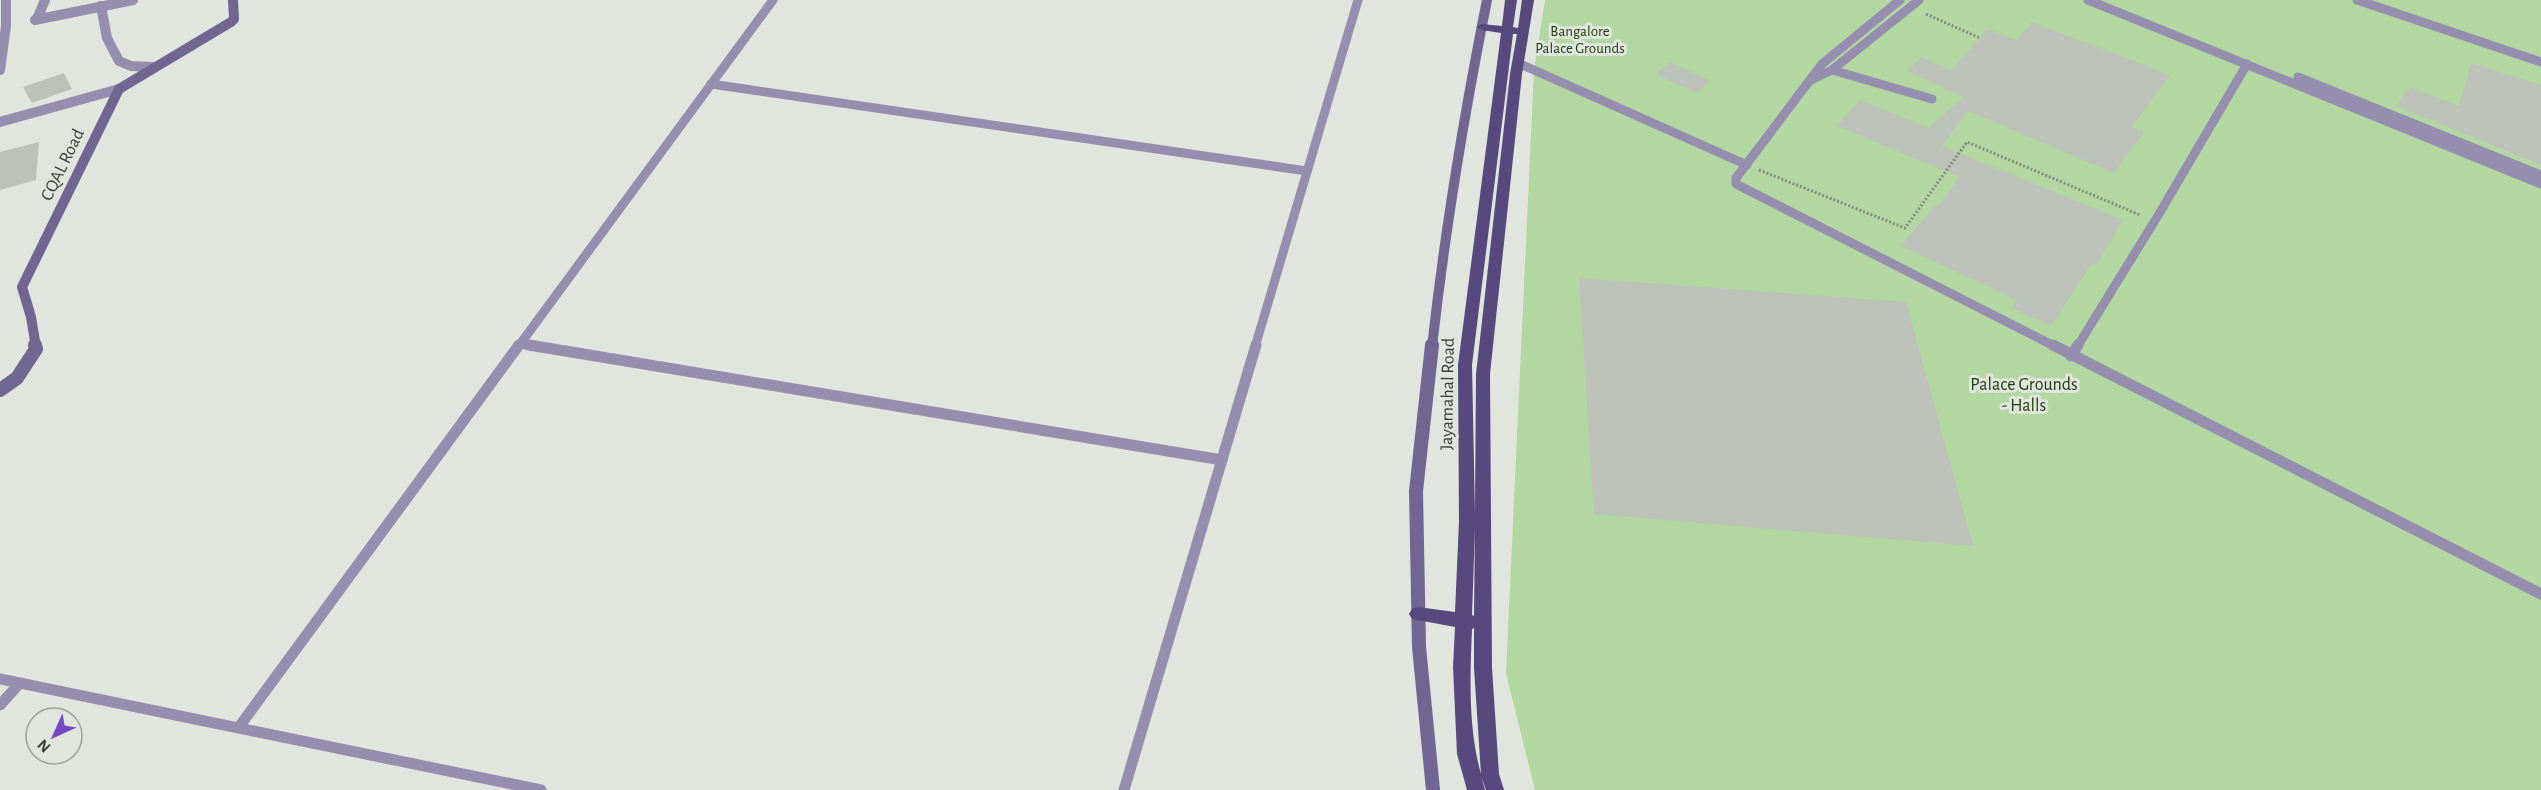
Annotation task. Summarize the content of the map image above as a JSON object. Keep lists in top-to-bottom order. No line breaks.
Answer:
{"streets":{"main road":["Jayamahal Road"],"street":["CQAL Road"]},"parks":["Bangalore Palace Grounds","Palace Grounds - Halls"],"north":"bottom left"}
